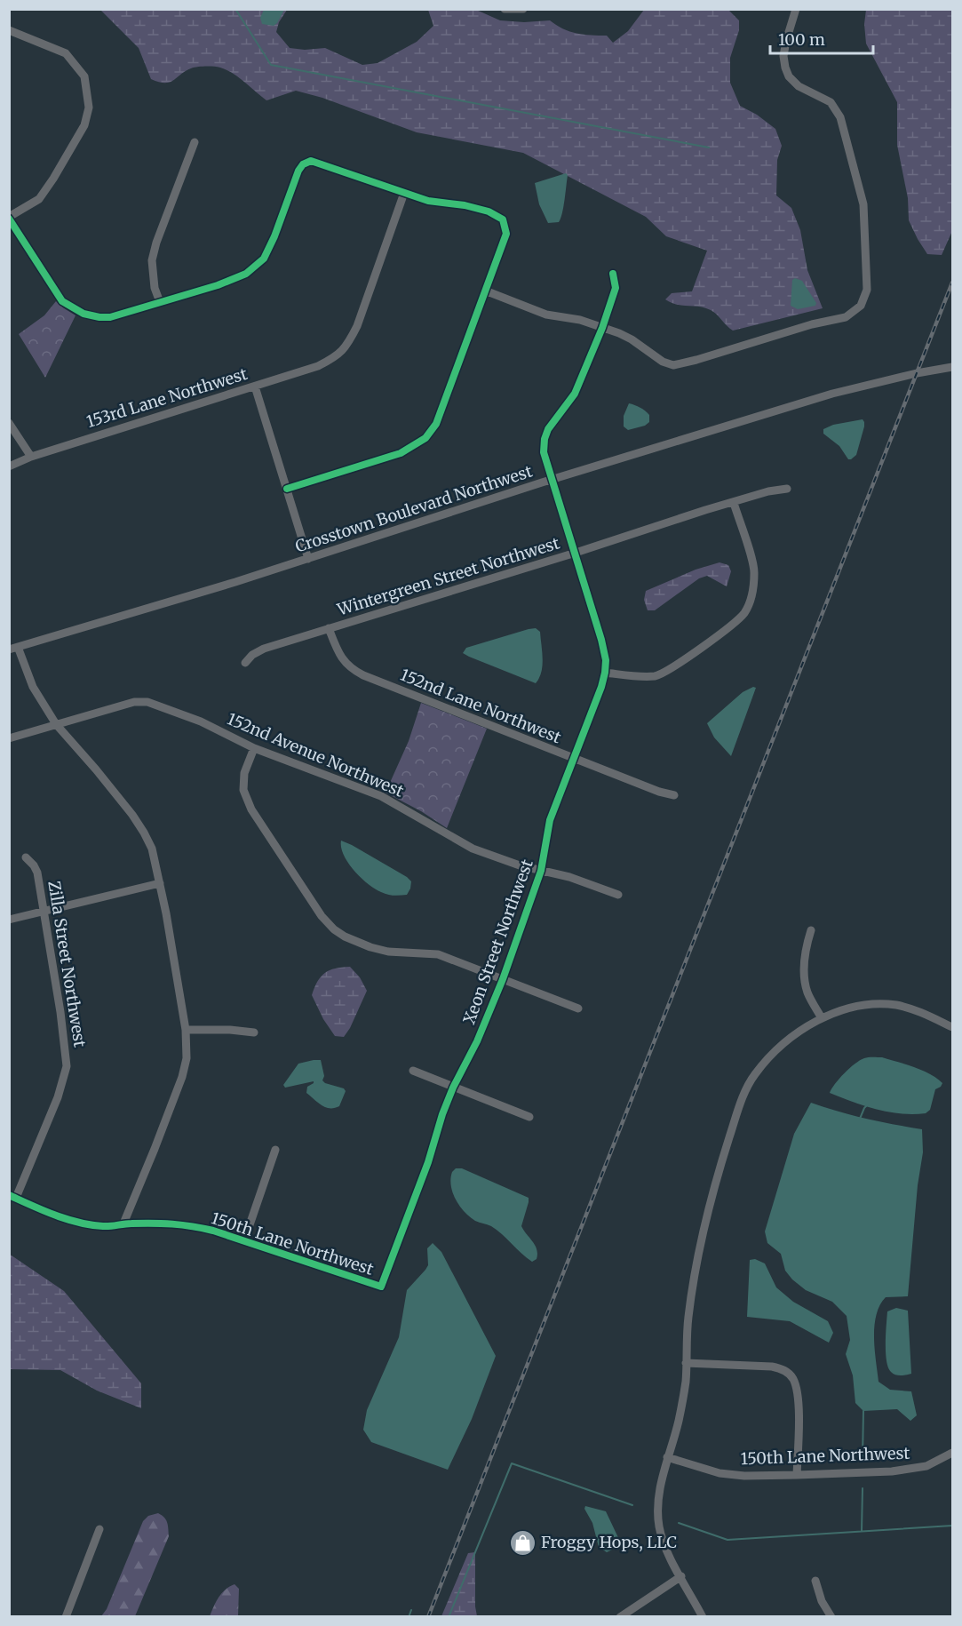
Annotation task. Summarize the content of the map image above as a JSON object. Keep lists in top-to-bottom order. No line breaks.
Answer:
{"streets":{"street":["153rd Lane Northwest","Crosstown Boulevard Northwest","Wintergreen Street Northwest","152nd Lane Northwest","152nd Avenue Northwest","Xeon Street Northwest","Zilla Street Northwest","150th Lane Northwest"]},"crossings":[["Crosstown Boulevard Northwest","Xeon Street Northwest"],["Wintergreen Street Northwest","152nd Lane Northwest"],["Wintergreen Street Northwest","Xeon Street Northwest"],["152nd Lane Northwest","Xeon Street Northwest"],["152nd Avenue Northwest","Xeon Street Northwest"],["Xeon Street Northwest","150th Lane Northwest"],["Zilla Street Northwest","150th Lane Northwest"]],"places":{"shop":["Froggy Hops, LLC"]},"scale_bar":"100 m"}
